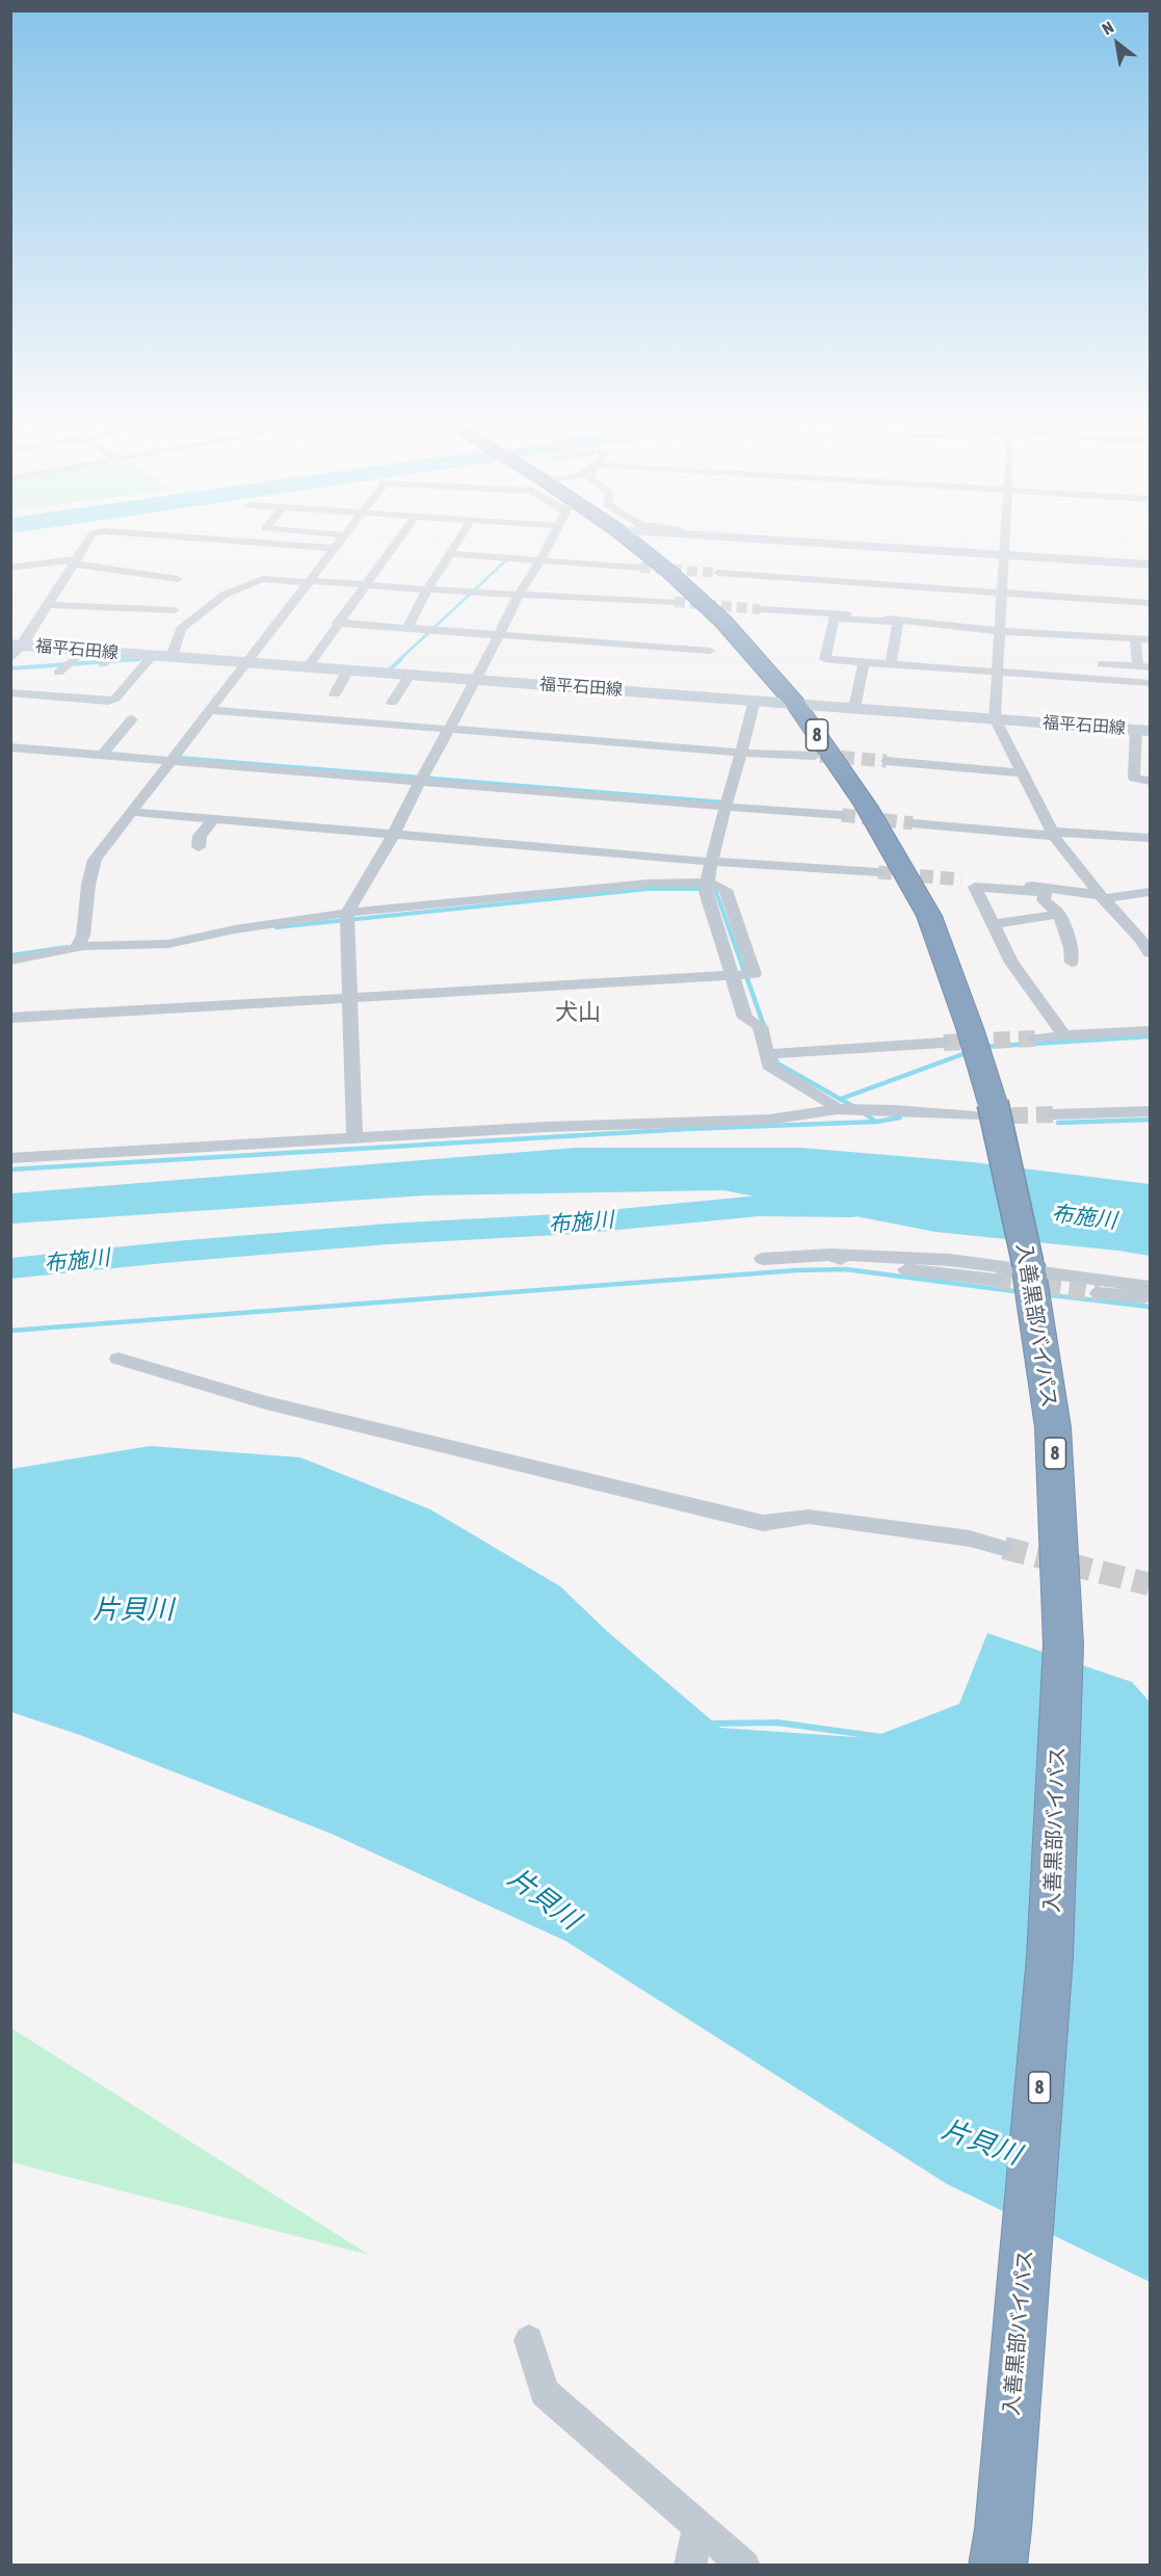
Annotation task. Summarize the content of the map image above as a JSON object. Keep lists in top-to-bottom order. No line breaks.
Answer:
{"streets":{"highway":["8","入善黒部バイパス"],"main road":["福平石田線"]},"crossings":[["福平石田線","入善黒部バイパス"]],"districts":["犬山"],"water":["布施川","片貝川"],"north":"top left"}
